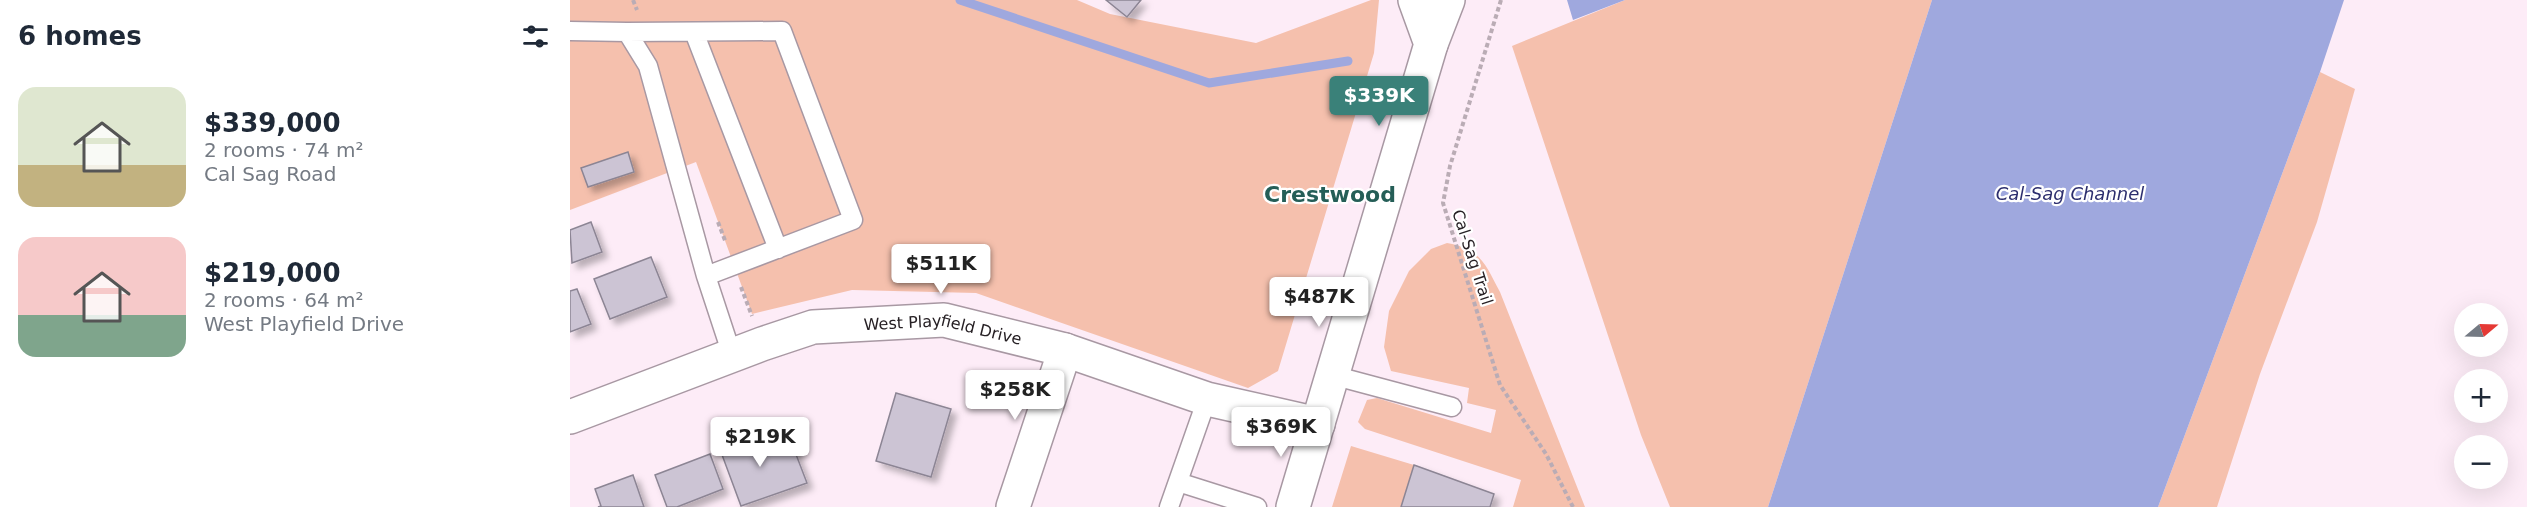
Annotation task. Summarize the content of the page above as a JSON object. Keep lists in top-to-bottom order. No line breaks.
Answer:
{"streets":{"street":["West Playfield Drive"],"path":["Cal-Sag Trail"]},"districts":["Crestwood"],"water":["Cal-Sag Channel"],"north":"right","page":{"heading":"6 homes","list":[{"name":"$339,000","note":"2 rooms · 74 m² · Cal Sag Road"},{"name":"$219,000","note":"2 rooms · 64 m² · West Playfield Drive"}],"price":["$339K","$511K","$487K","$258K","$369K","$219K"],"map_buttons":["+","−"]}}
